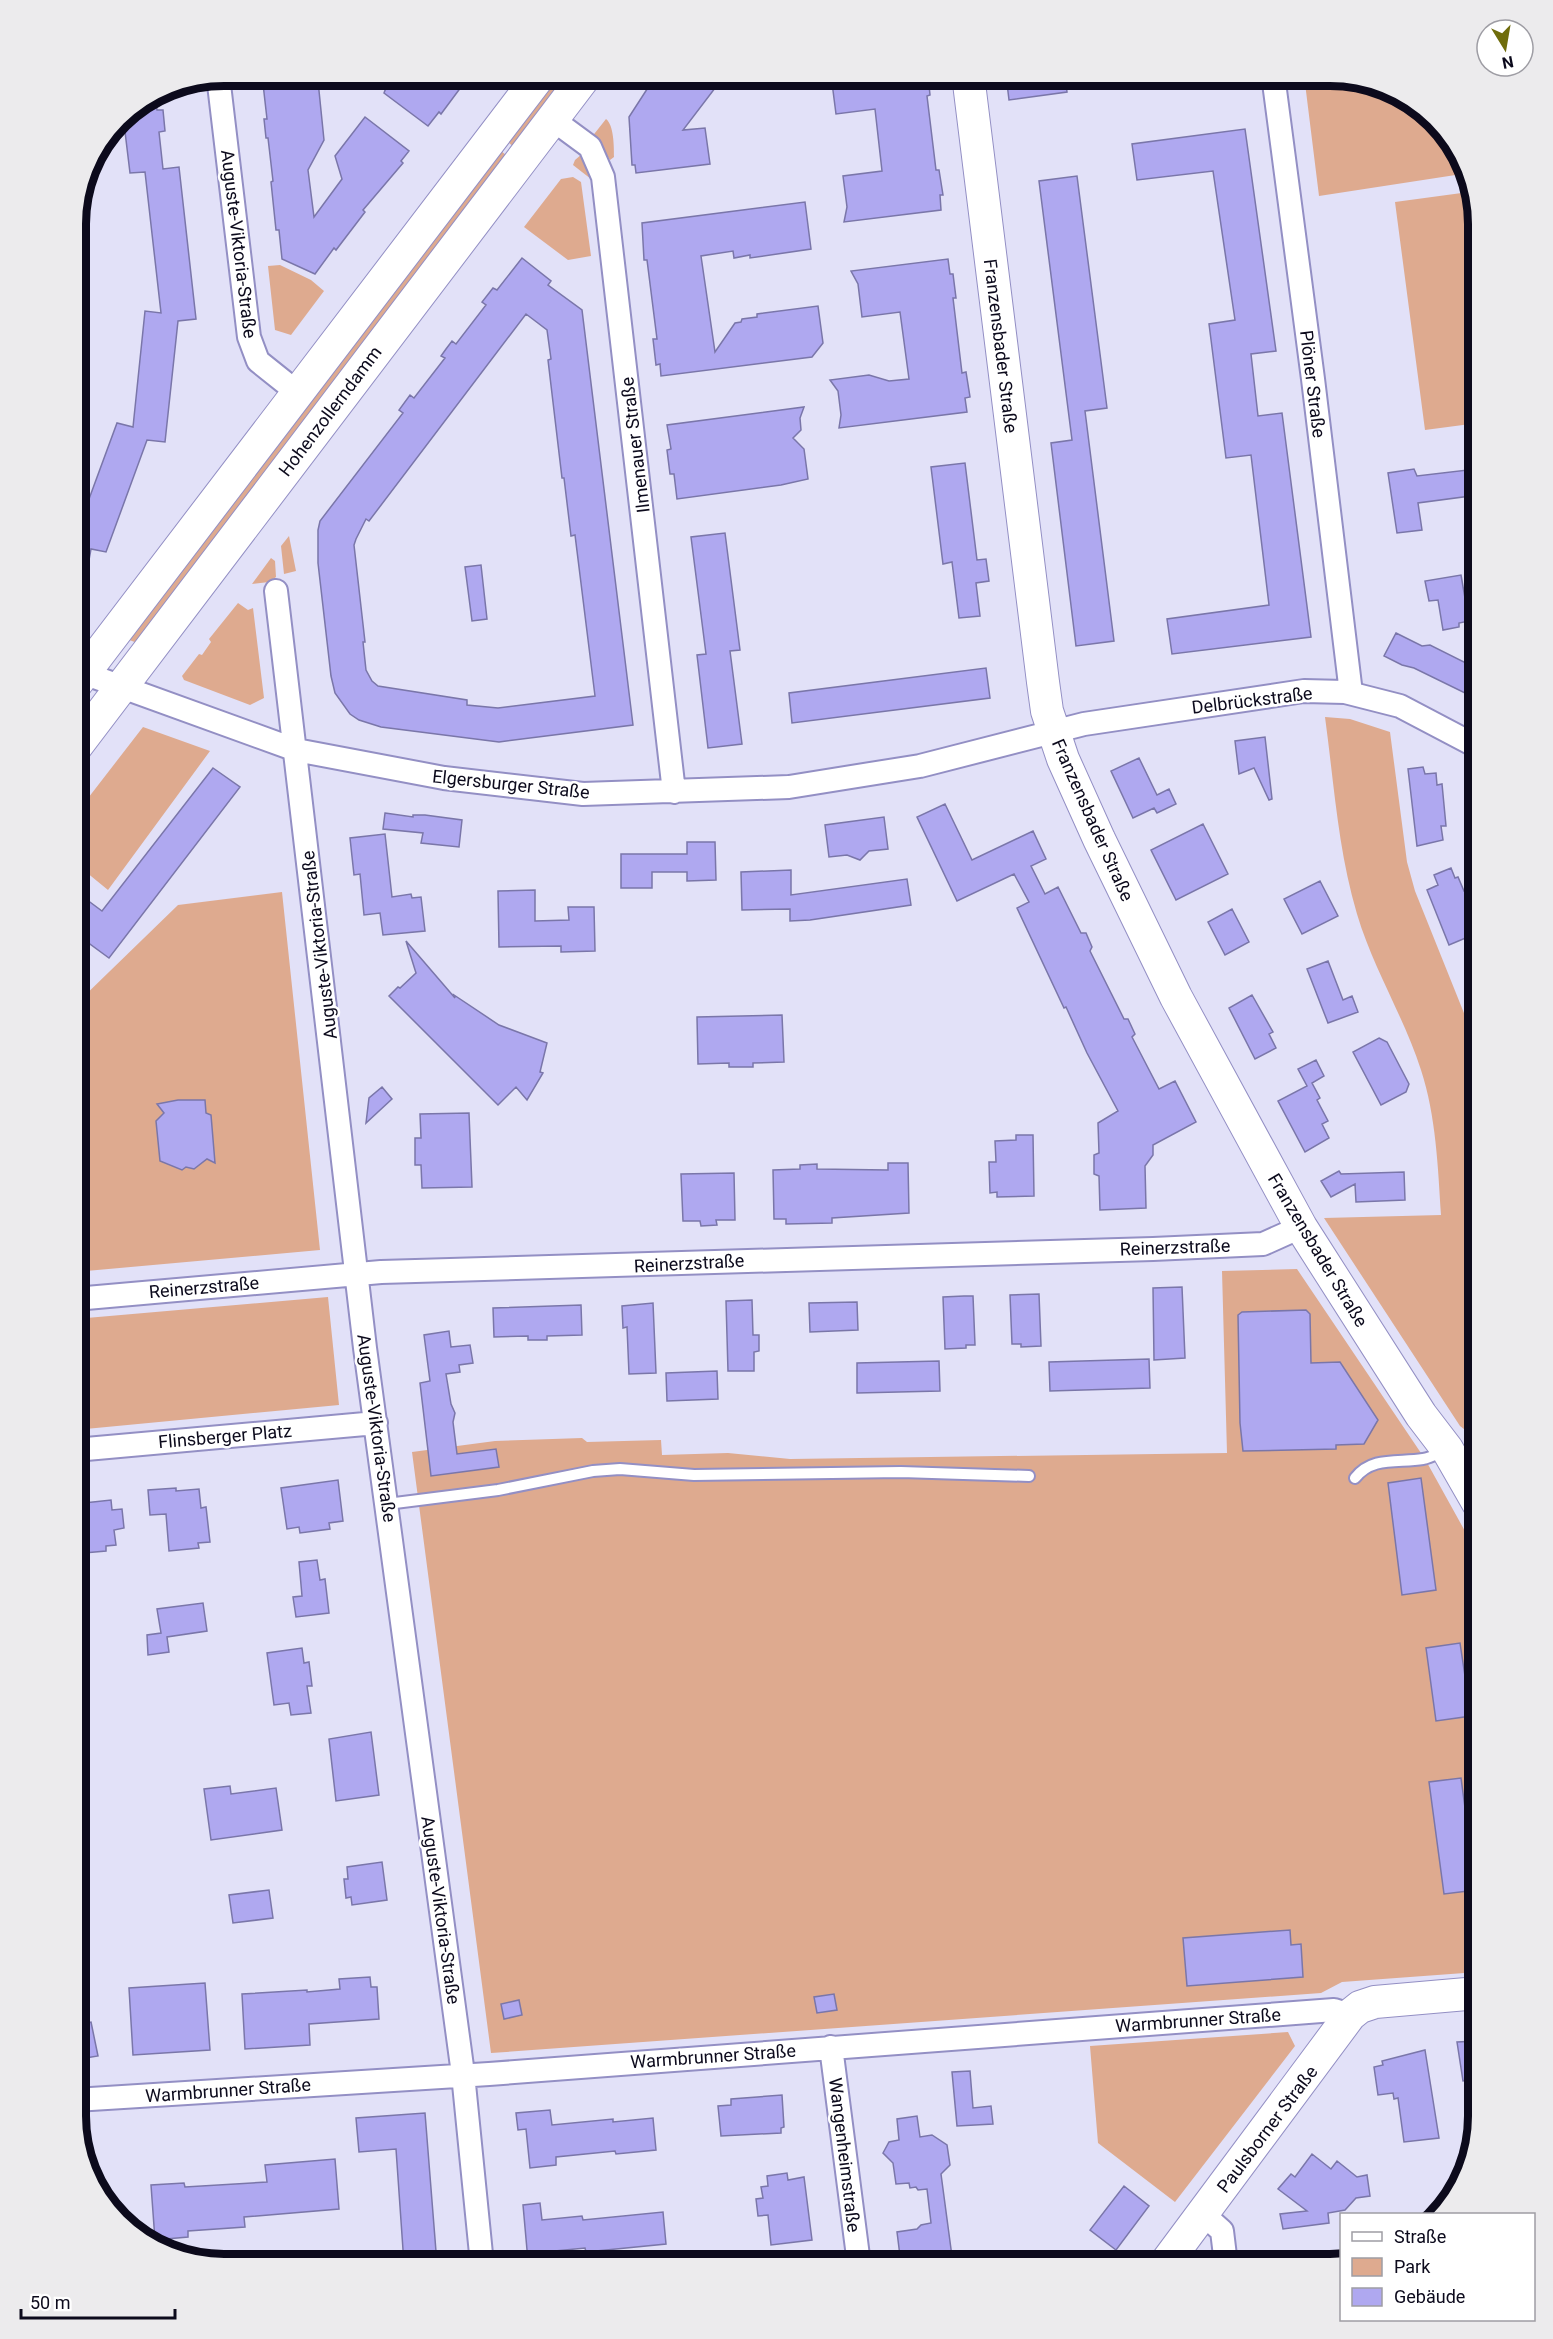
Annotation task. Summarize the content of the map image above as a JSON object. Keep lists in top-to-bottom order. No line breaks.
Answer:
{"streets":{"street":["Auguste-Viktoria-Straße","Franzensbader Straße","Plöner Straße","Hohenzollerndamm","Ilmenauer Straße","Delbrückstraße","Elgersburger Straße","Reinerzstraße","Flinsberger Platz","Warmbrunner Straße","Paulsborner Straße","Wangenheimstraße"]},"crossings":[["Auguste-Viktoria-Straße","Hohenzollerndamm"],["Auguste-Viktoria-Straße","Elgersburger Straße"],["Auguste-Viktoria-Straße","Reinerzstraße"],["Auguste-Viktoria-Straße","Flinsberger Platz"],["Auguste-Viktoria-Straße","Warmbrunner Straße"],["Franzensbader Straße","Delbrückstraße"],["Franzensbader Straße","Elgersburger Straße"],["Franzensbader Straße","Reinerzstraße"],["Plöner Straße","Delbrückstraße"],["Hohenzollerndamm","Ilmenauer Straße"],["Hohenzollerndamm","Elgersburger Straße"],["Ilmenauer Straße","Elgersburger Straße"],["Delbrückstraße","Elgersburger Straße"],["Warmbrunner Straße","Paulsborner Straße"],["Warmbrunner Straße","Wangenheimstraße"]],"legend":["Straße","Park","Gebäude"],"scale_bar":"50 m","north":"bottom"}
